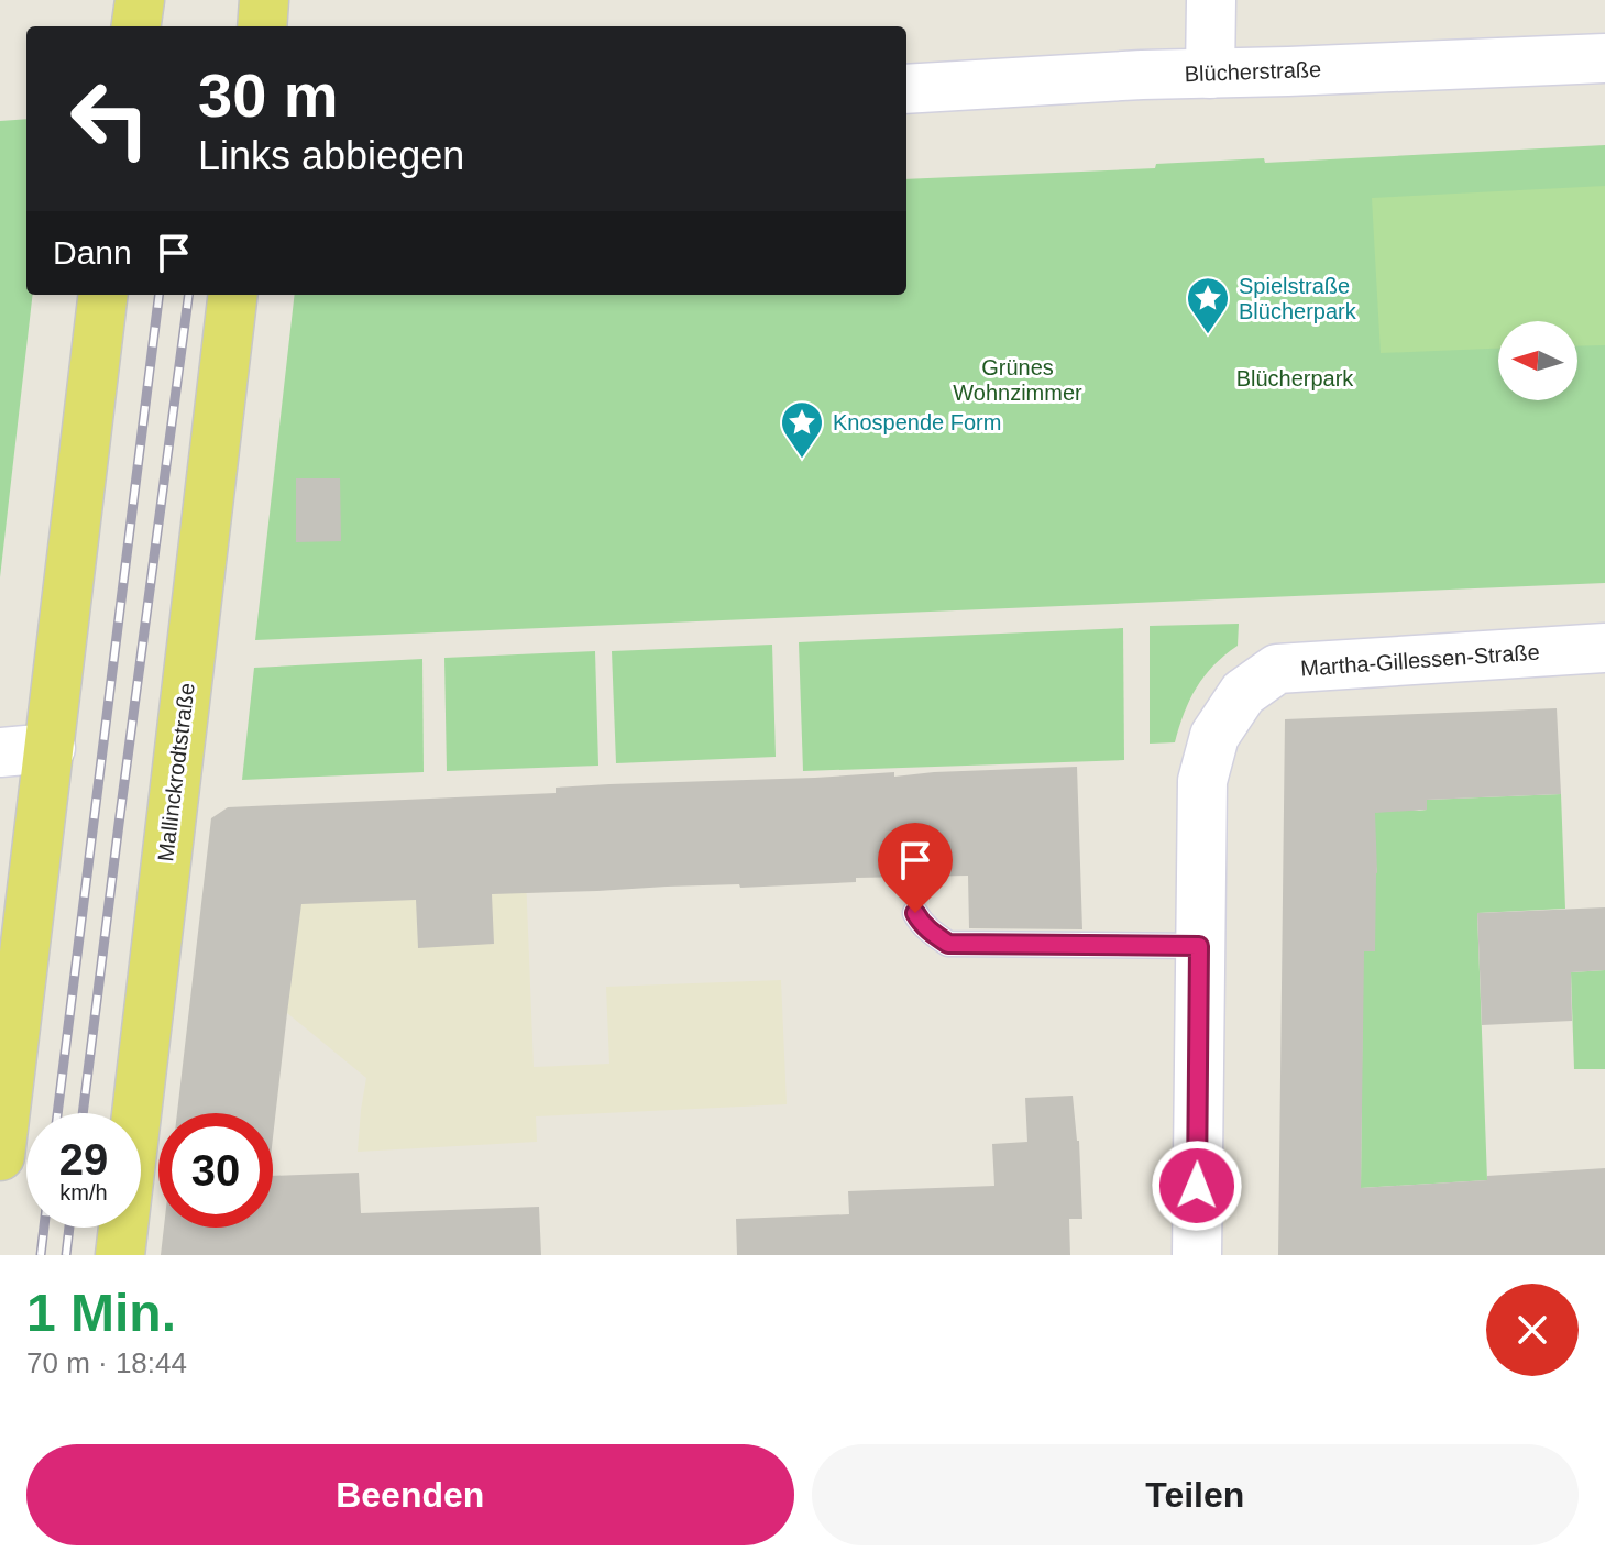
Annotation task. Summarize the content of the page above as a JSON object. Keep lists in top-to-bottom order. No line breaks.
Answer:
{"streets":{"main road":["Mallinckrodtstraße"],"street":["Blücherstraße","Martha-Gillessen-Straße"]},"parks":["Grünes Wohnzimmer","Blücherpark"],"places":{"place":["Spielstraße Blücherpark","Knospende Form"]},"north":"left","page":{"turn":["30 m","Links abbiegen"],"then":"Dann","speed":"29 km/h","limit":"30","heading":["1 Min.","70 m · 18:44"],"buttons":["Beenden","Teilen"]}}
